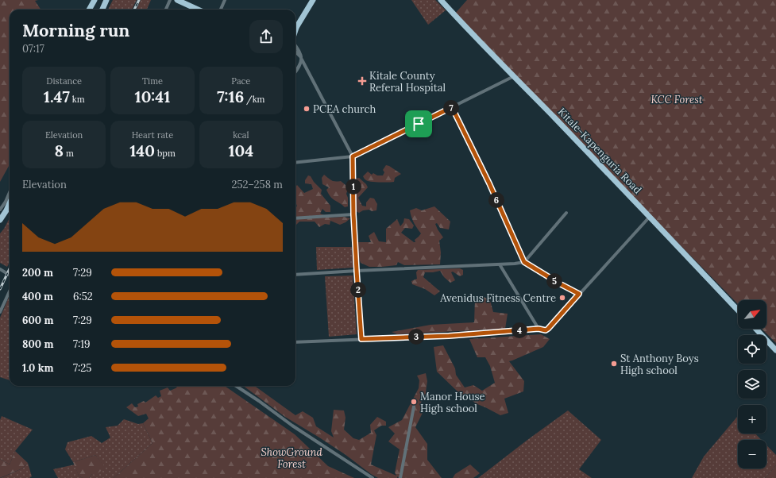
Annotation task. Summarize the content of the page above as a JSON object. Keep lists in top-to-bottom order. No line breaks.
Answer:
{"streets":{"highway":["Kitale-Kapenguria Road"]},"parks":["KCC Forest","ShowGround Forest"],"places":{"health":["Kitale County Referal Hospital"],"other":["PCEA church","Avenidus Fitness Centre","St Anthony Boys High school","Manor House High school"]},"north":"top right","page":{"heading":["Morning run","07:17"],"stats":[["Distance","1.47 km"],["Time","10:41"],["Pace","7:16 /km"],["Elevation","8 m"],["Heart rate","140 bpm"],["kcal","104"]],"pins":["7","1","6","5","2","4","3"],"chart":["Elevation","252–258 m"],"list":[{"name":"200 m","note":"7:29"},{"name":"400 m","note":"6:52"},{"name":"600 m","note":"7:29"},{"name":"800 m","note":"7:19"},{"name":"1.0 km","note":"7:25"}],"map_buttons":["+","−"]}}
